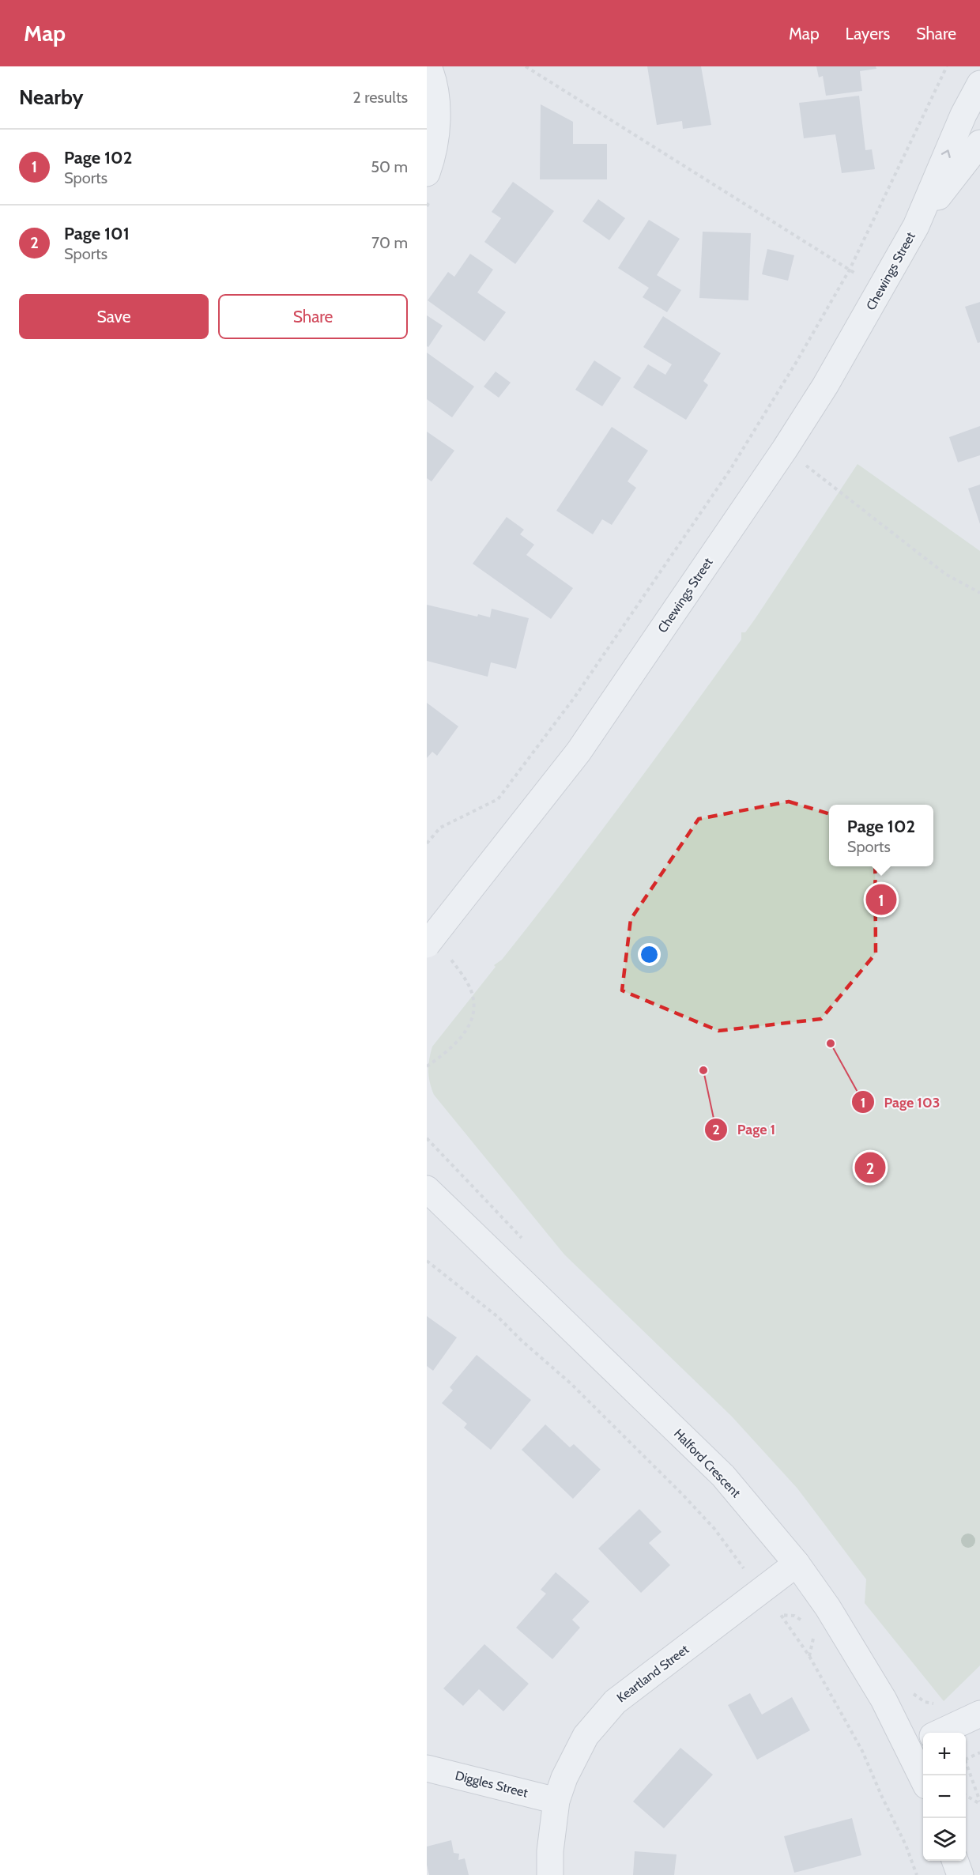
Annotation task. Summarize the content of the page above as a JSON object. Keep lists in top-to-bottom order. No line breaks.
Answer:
{"streets":{"street":["Chewings Street","Halford Crescent","Keartland Street","Diggles Street"]},"crossings":[["Halford Crescent","Keartland Street"],["Keartland Street","Diggles Street"]],"places":["Page 103","Page 1"],"page":{"header":"Map","nav":["Map","Layers","Share"],"heading":["Nearby","2 results"],"list":[{"mark":"1","name":"Page 102","note":"Sports","value":"50 m"},{"mark":"2","name":"Page 101","note":"Sports","value":"70 m"}],"buttons":["Save","Share"],"popup":["Page 102","Sports"],"pins":["1","2"],"map_buttons":["+","−"]}}
